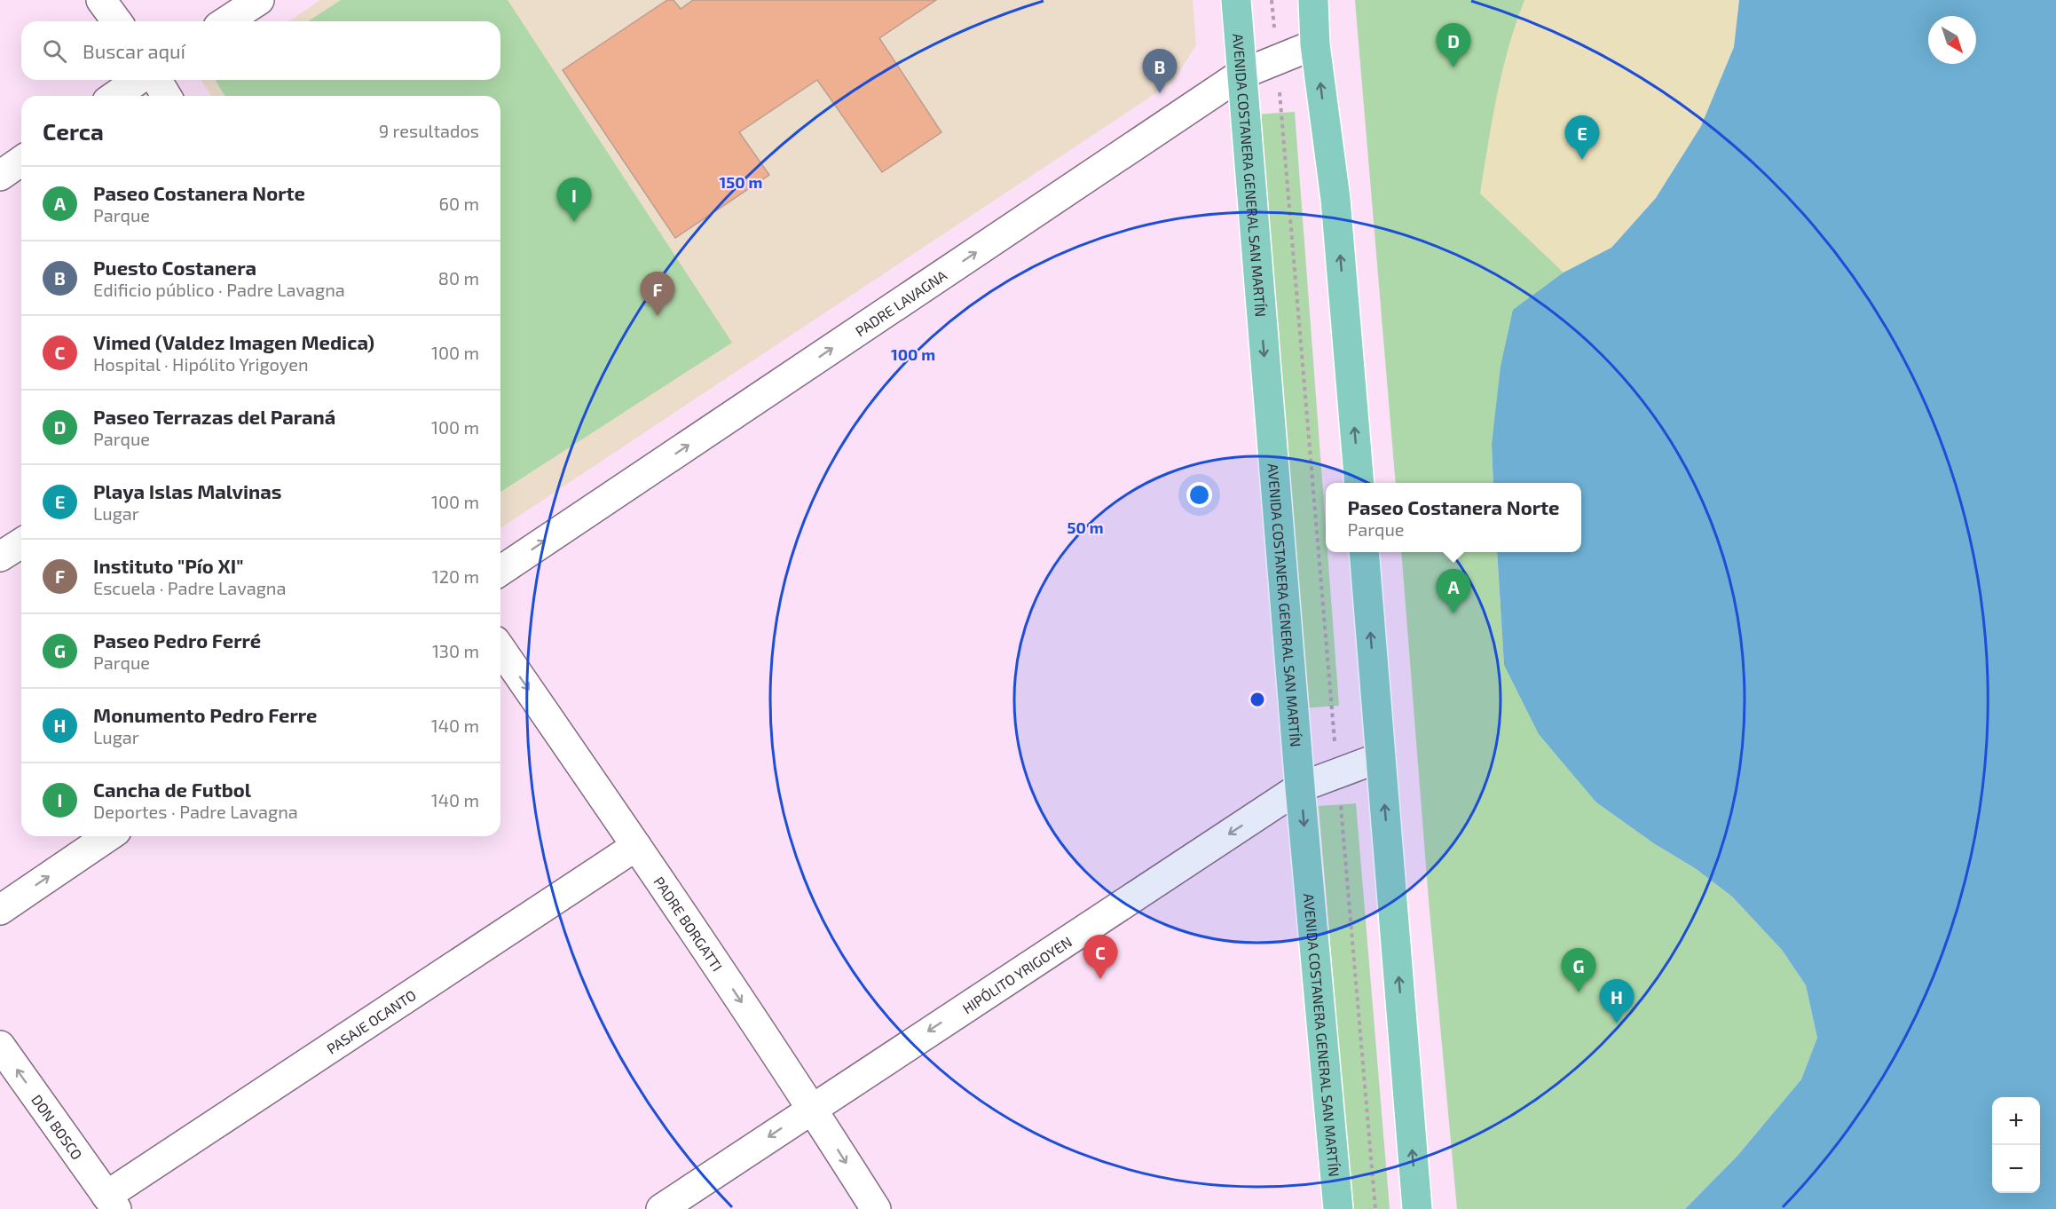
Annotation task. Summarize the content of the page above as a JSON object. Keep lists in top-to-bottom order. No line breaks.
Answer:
{"streets":{"main road":["AVENIDA COSTANERA GENERAL SAN MARTÍN"],"street":["PADRE LAVAGNA","PADRE BORGATTI","HIPÓLITO YRIGOYEN","PASAJE OCANTO","DON BOSCO"]},"crossings":[["AVENIDA COSTANERA GENERAL SAN MARTÍN","PADRE LAVAGNA"],["AVENIDA COSTANERA GENERAL SAN MARTÍN","HIPÓLITO YRIGOYEN"],["PADRE BORGATTI","HIPÓLITO YRIGOYEN"],["PADRE BORGATTI","PASAJE OCANTO"],["PASAJE OCANTO","DON BOSCO"]],"one_way":["PADRE LAVAGNA","PADRE BORGATTI","HIPÓLITO YRIGOYEN","DON BOSCO"],"north":"bottom right","page":{"search":"Buscar aquí","pins":["D","B","E","I","F","A","C","G","H"],"heading":["Cerca","9 resultados"],"list":[{"mark":"A","name":"Paseo Costanera Norte","note":"Parque","value":"60 m"},{"mark":"B","name":"Puesto Costanera","note":"Edificio público · Padre Lavagna","value":"80 m"},{"mark":"C","name":"Vimed (Valdez Imagen Medica)","note":"Hospital · Hipólito Yrigoyen","value":"100 m"},{"mark":"D","name":"Paseo Terrazas del Paraná","note":"Parque","value":"100 m"},{"mark":"E","name":"Playa Islas Malvinas","note":"Lugar","value":"100 m"},{"mark":"F","name":"Instituto \"Pío XI\"","note":"Escuela · Padre Lavagna","value":"120 m"},{"mark":"G","name":"Paseo Pedro Ferré","note":"Parque","value":"130 m"},{"mark":"H","name":"Monumento Pedro Ferre","note":"Lugar","value":"140 m"},{"mark":"I","name":"Cancha de Futbol","note":"Deportes · Padre Lavagna","value":"140 m"}],"popup":["Paseo Costanera Norte","Parque"],"map_buttons":["+","−"]},"rings":["150 m","100 m","50 m"]}
